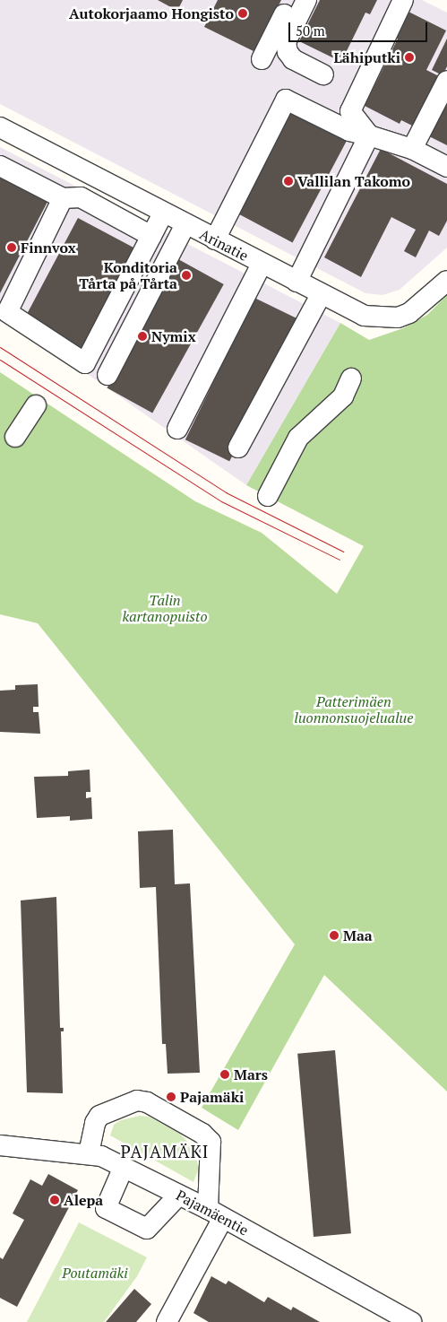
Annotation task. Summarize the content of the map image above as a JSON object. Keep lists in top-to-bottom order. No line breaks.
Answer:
{"streets":{"street":["Arinatie","Pajamäentie"]},"districts":["PAJAMÄKI"],"parks":["Talin kartanopuisto","Patterimäen luonnonsuojelualue","Poutamäki"],"places":["Autokorjaamo Hongisto","Lähiputki","Vallilan Takomo","Finnvox","Konditoria Tårta på Tårta","Nymix","Maa","Mars","Pajamäki","Alepa"],"scale_bar":"50 m"}
